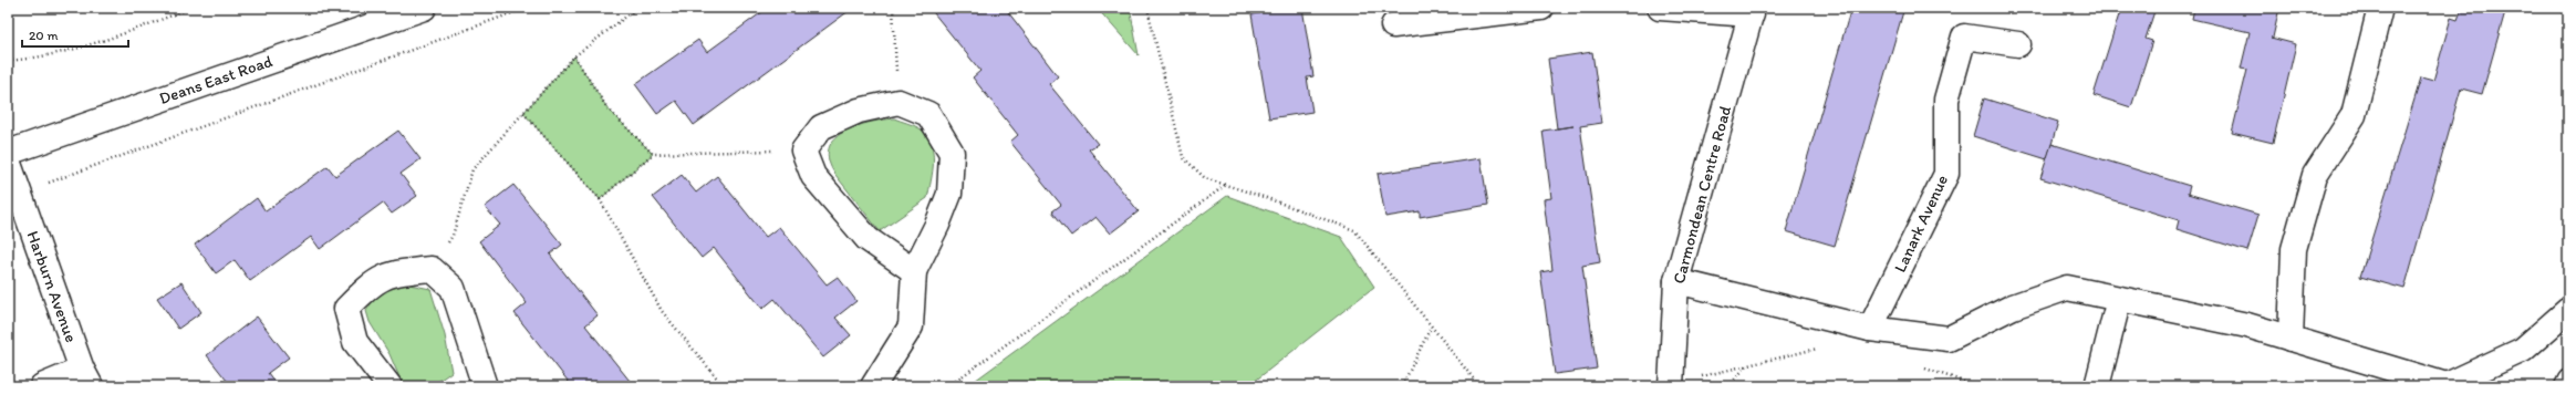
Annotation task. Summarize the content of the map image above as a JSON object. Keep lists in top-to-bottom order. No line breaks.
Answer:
{"streets":{"street":["Deans East Road","Carmondean Centre Road","Lanark Avenue","Harburn Avenue"]},"scale_bar":"20 m"}
